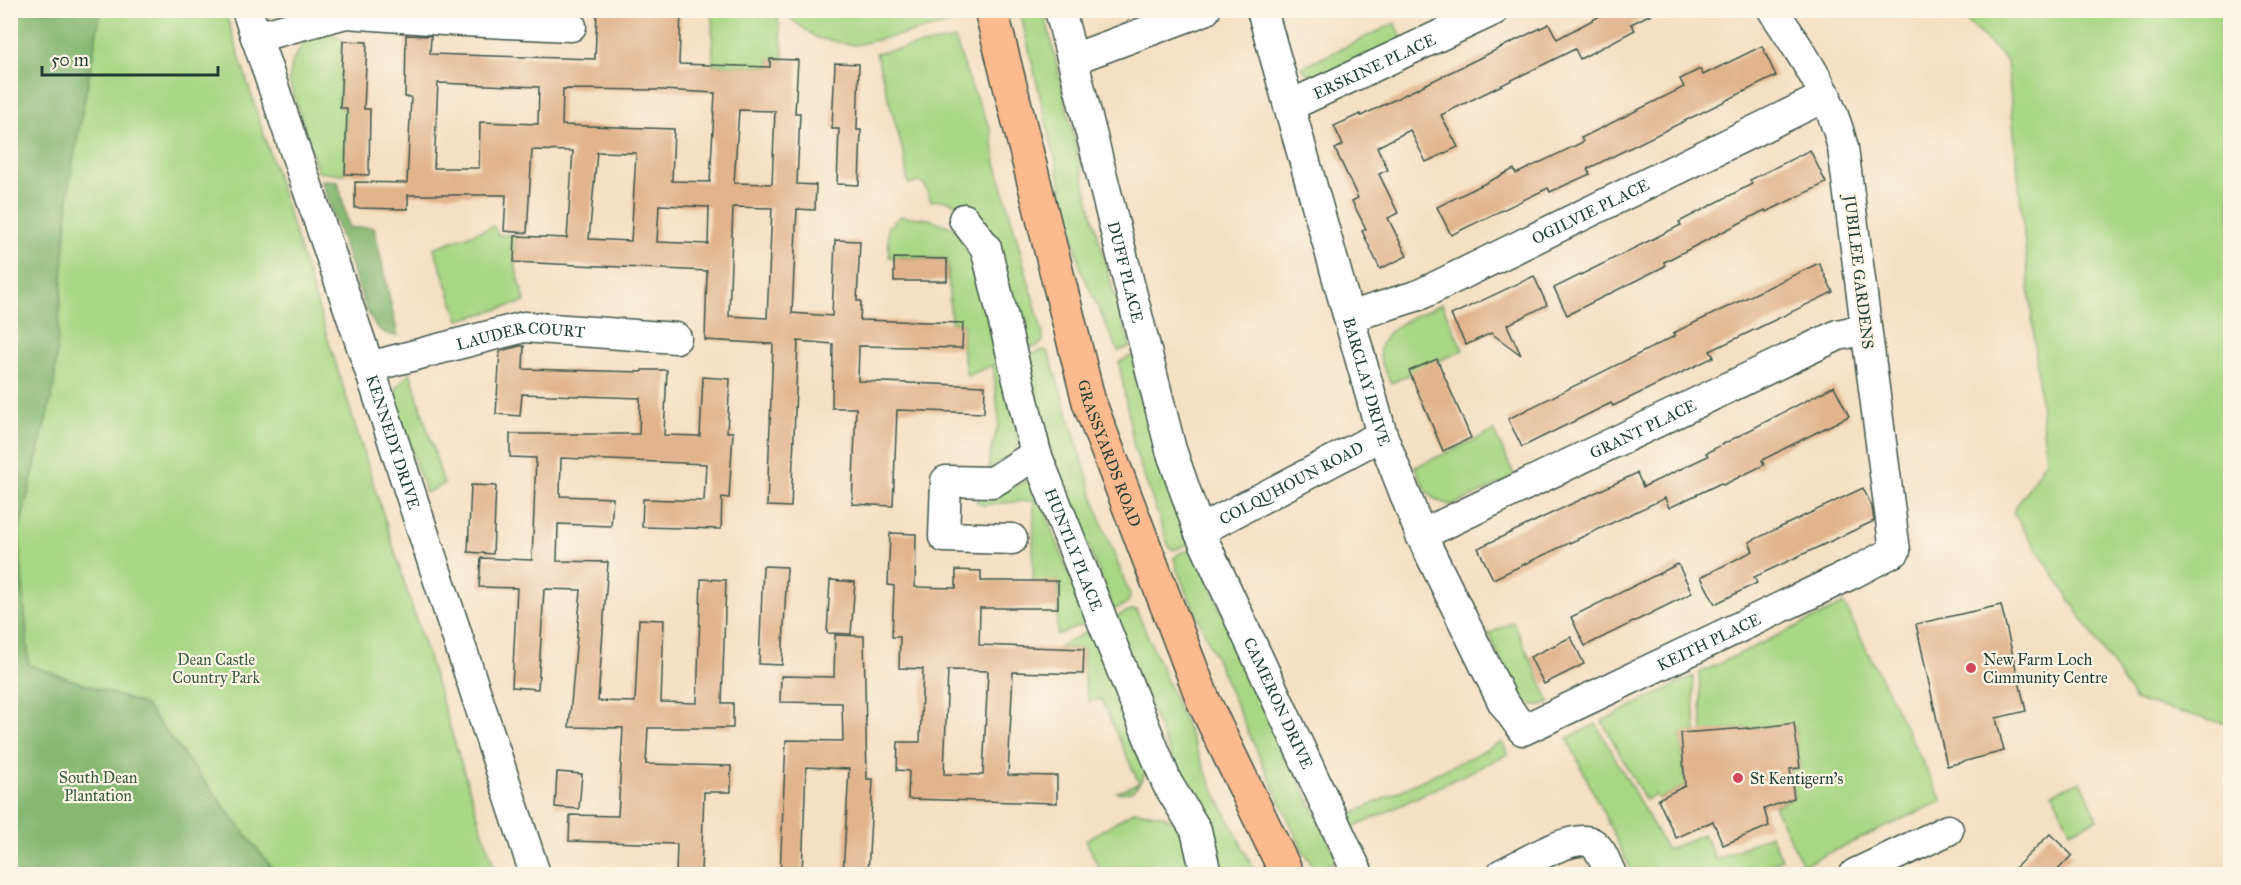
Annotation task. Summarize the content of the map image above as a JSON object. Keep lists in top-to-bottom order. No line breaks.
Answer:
{"streets":{"main road":["GRASSYARDS ROAD"],"street":["ERSKINE PLACE","OGILVIE PLACE","DUFF PLACE","JUBILEE GARDENS","LAUDER COURT","BARCLAY DRIVE","GRANT PLACE","KENNEDY DRIVE","COLQUHOUN ROAD","HUNTLY PLACE","KEITH PLACE","CAMERON DRIVE"]},"crossings":[["ERSKINE PLACE","BARCLAY DRIVE"],["OGILVIE PLACE","JUBILEE GARDENS"],["OGILVIE PLACE","BARCLAY DRIVE"],["DUFF PLACE","COLQUHOUN ROAD"],["DUFF PLACE","CAMERON DRIVE"],["JUBILEE GARDENS","GRANT PLACE"],["JUBILEE GARDENS","KEITH PLACE"],["LAUDER COURT","KENNEDY DRIVE"],["BARCLAY DRIVE","GRANT PLACE"],["BARCLAY DRIVE","COLQUHOUN ROAD"],["BARCLAY DRIVE","KEITH PLACE"],["COLQUHOUN ROAD","CAMERON DRIVE"]],"parks":["Dean Castle Country Park","South Dean Plantation"],"places":["New Farm Loch Cimmunity Centre","St Kentigern's"],"scale_bar":"50 m"}
